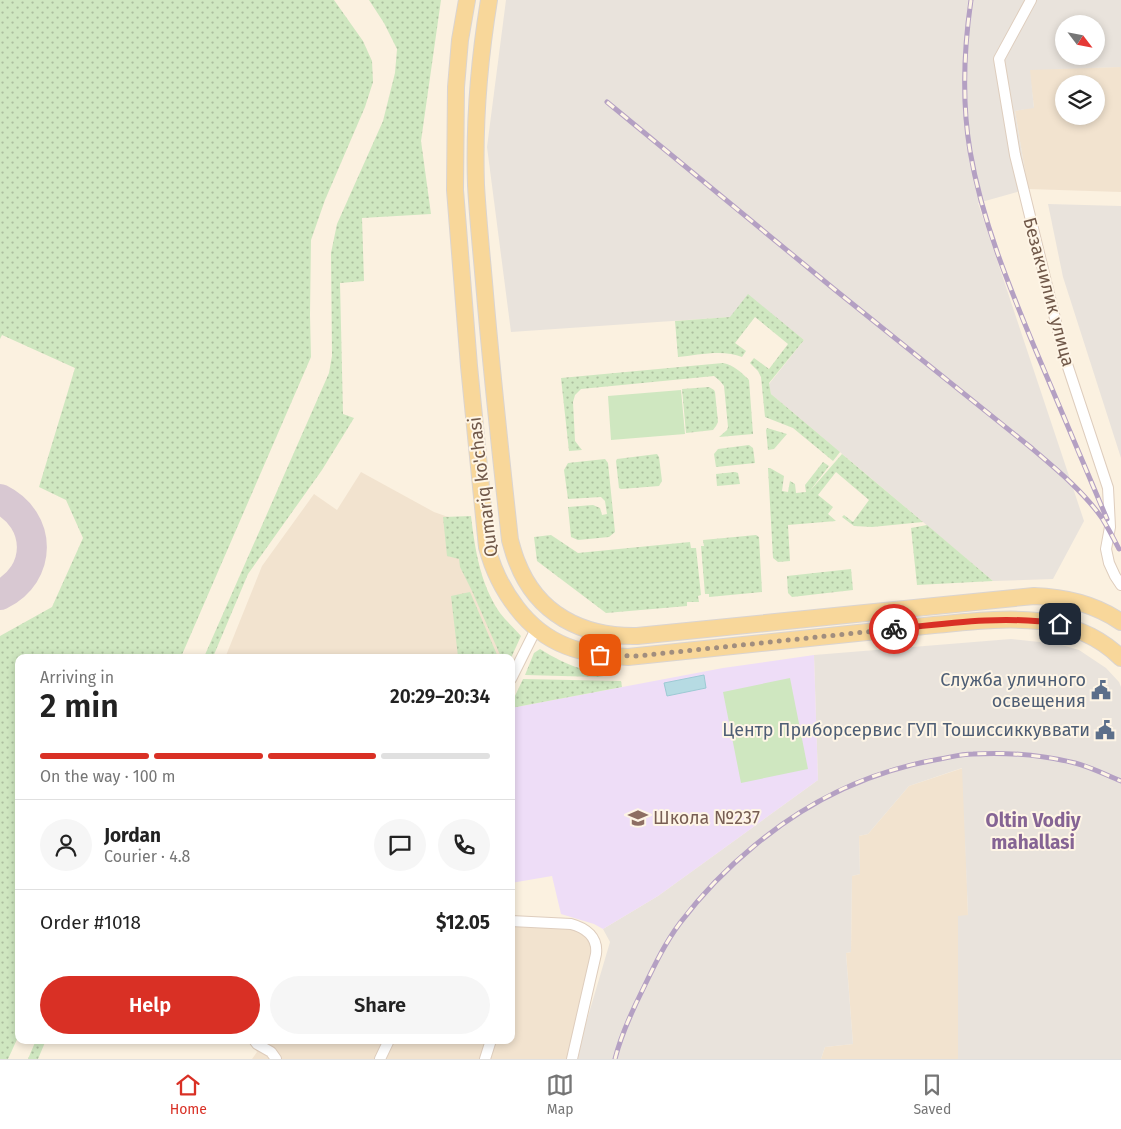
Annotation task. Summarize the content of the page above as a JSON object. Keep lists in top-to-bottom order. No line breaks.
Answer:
{"streets":{"main road":["Qumariq ko'chasi"],"street":["Безакчилик улица"]},"districts":["Oltin Vodiy mahallasi"],"places":{"public building":["Служба уличного освещения","Центр Приборсервис ГУП Тошиссиккуввати"],"school or university":["Школа №237"]},"north":"bottom right","page":{"heading":["2 min","Arriving in","20:29–20:34"],"panel":["Jordan","Courier · 4.8","Order #1018","$12.05"],"bar":"On the way · 100 m","buttons":["Help","Share"],"tabs":["Home","Map","Saved"]}}
